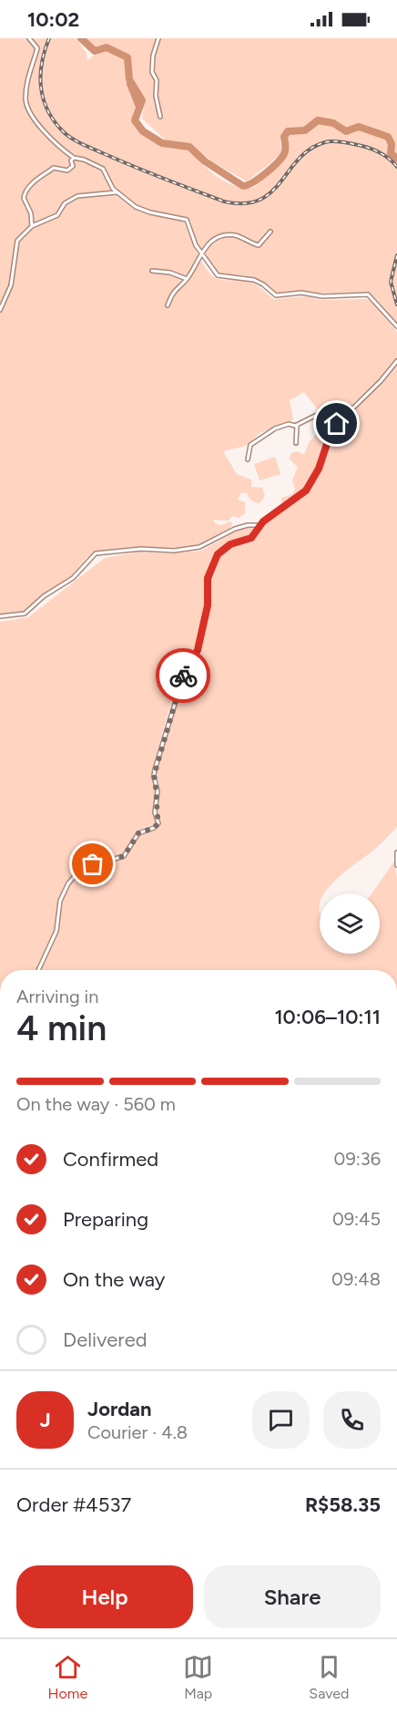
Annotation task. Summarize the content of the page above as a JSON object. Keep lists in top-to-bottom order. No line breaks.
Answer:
{"page":{"status":"10:02","heading":["4 min","Arriving in","10:06–10:11"],"panel":["Jordan","Courier · 4.8","Order #4537","R$58.35"],"bar":"On the way · 560 m","list":[["Confirmed","09:36"],["Preparing","09:45"],["On the way","09:48"],"Delivered"],"round":"J","buttons":["Help","Share"],"tabs":["Home","Map","Saved"]}}
